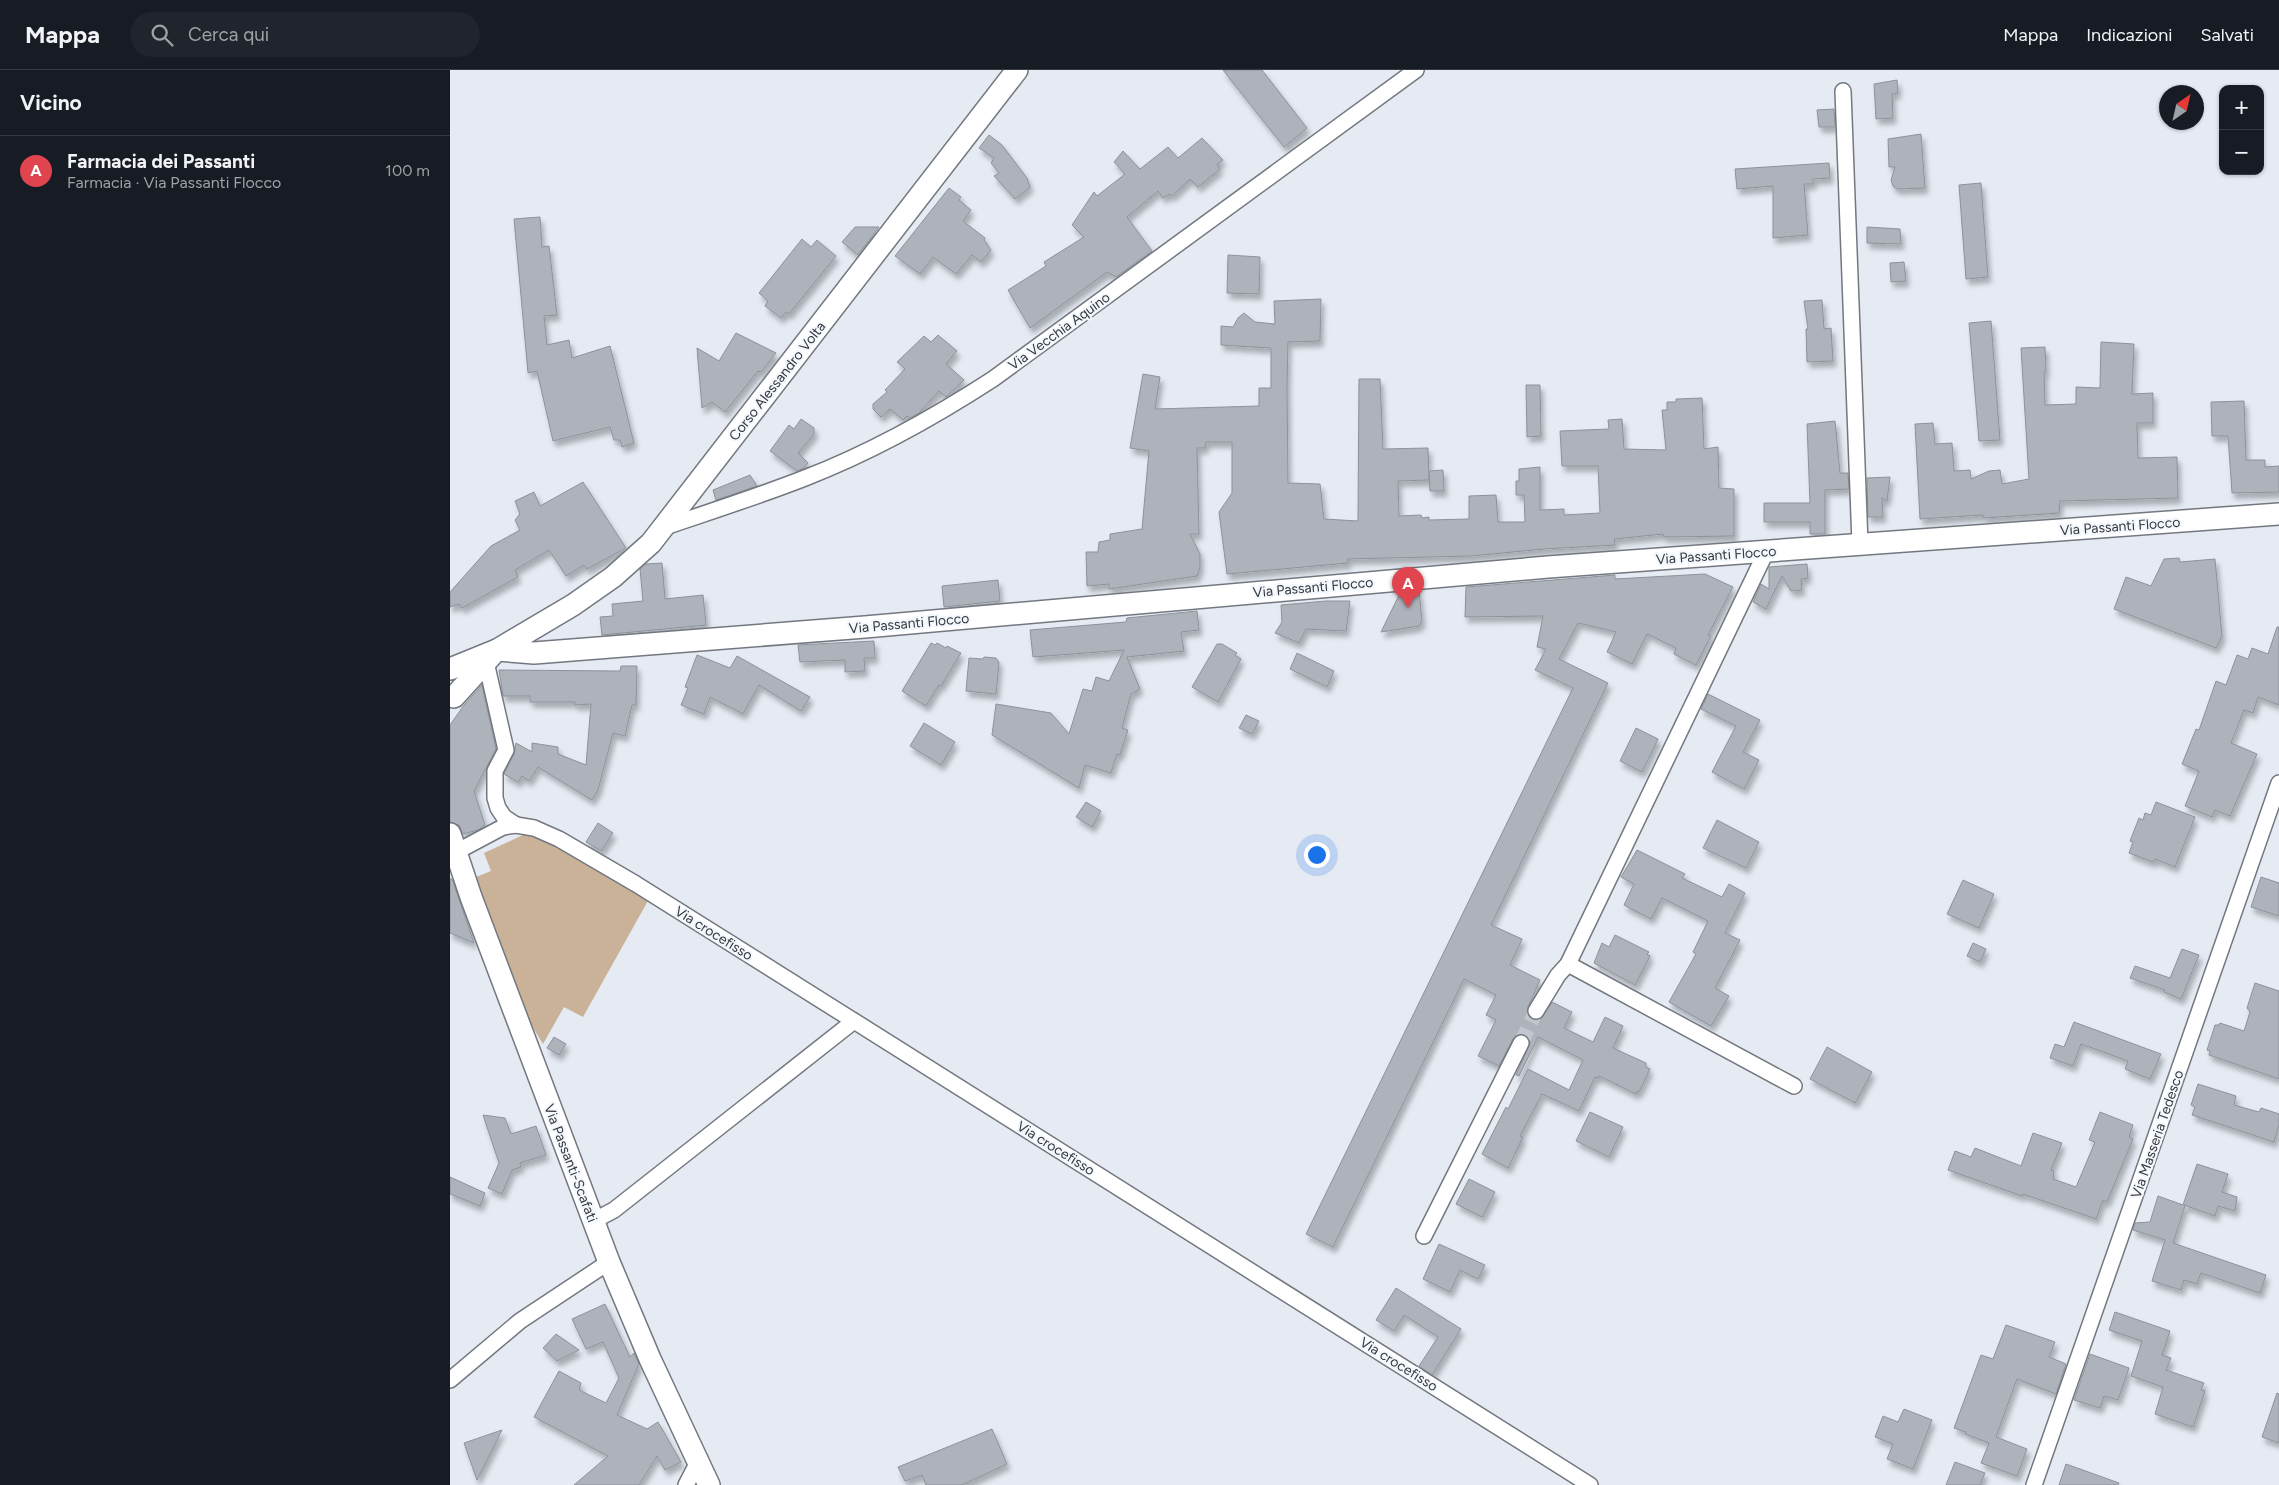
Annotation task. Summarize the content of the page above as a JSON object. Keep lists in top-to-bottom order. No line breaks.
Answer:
{"streets":{"main road":["Corso Alessandro Volta","Via Passanti Flocco","Via Passanti-Scafati"],"street":["Via Vecchia Aquino","Via crocefisso","Via Masseria Tedesco"]},"crossings":[["Via Vecchia Aquino","Corso Alessandro Volta"],["Corso Alessandro Volta","Via Passanti Flocco"],["Corso Alessandro Volta","Via crocefisso"],["Via Passanti Flocco","Via crocefisso"]],"north":"top right","page":{"header":"Mappa","search":"Cerca qui","nav":["Mappa","Indicazioni","Salvati"],"heading":"Vicino","map_buttons":["+","−"],"list":[{"mark":"A","name":"Farmacia dei Passanti","note":"Farmacia · Via Passanti Flocco","value":"100 m"}],"pins":"A"}}
